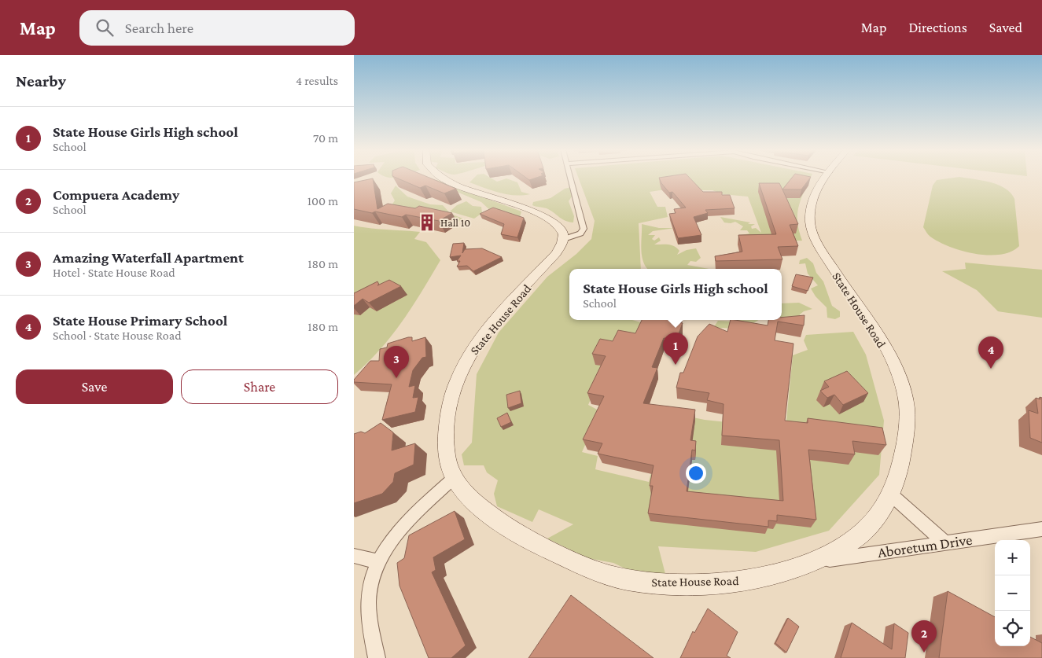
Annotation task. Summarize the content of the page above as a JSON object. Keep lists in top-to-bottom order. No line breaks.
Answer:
{"streets":{"street":["State House Road","Aboretum Drive"]},"crossings":[["State House Road","Aboretum Drive"]],"places":{"building":["Hall 10"]},"page":{"header":"Map","search":"Search here","nav":["Map","Directions","Saved"],"heading":["Nearby","4 results"],"list":[{"mark":"1","name":"State House Girls High school","note":"School","value":"70 m"},{"mark":"2","name":"Compuera Academy","note":"School","value":"100 m"},{"mark":"3","name":"Amazing Waterfall Apartment","note":"Hotel · State House Road","value":"180 m"},{"mark":"4","name":"State House Primary School","note":"School · State House Road","value":"180 m"}],"popup":["State House Girls High school","School"],"pins":["1","4","3","2"],"buttons":["Save","Share"],"map_buttons":["+","−"]}}
